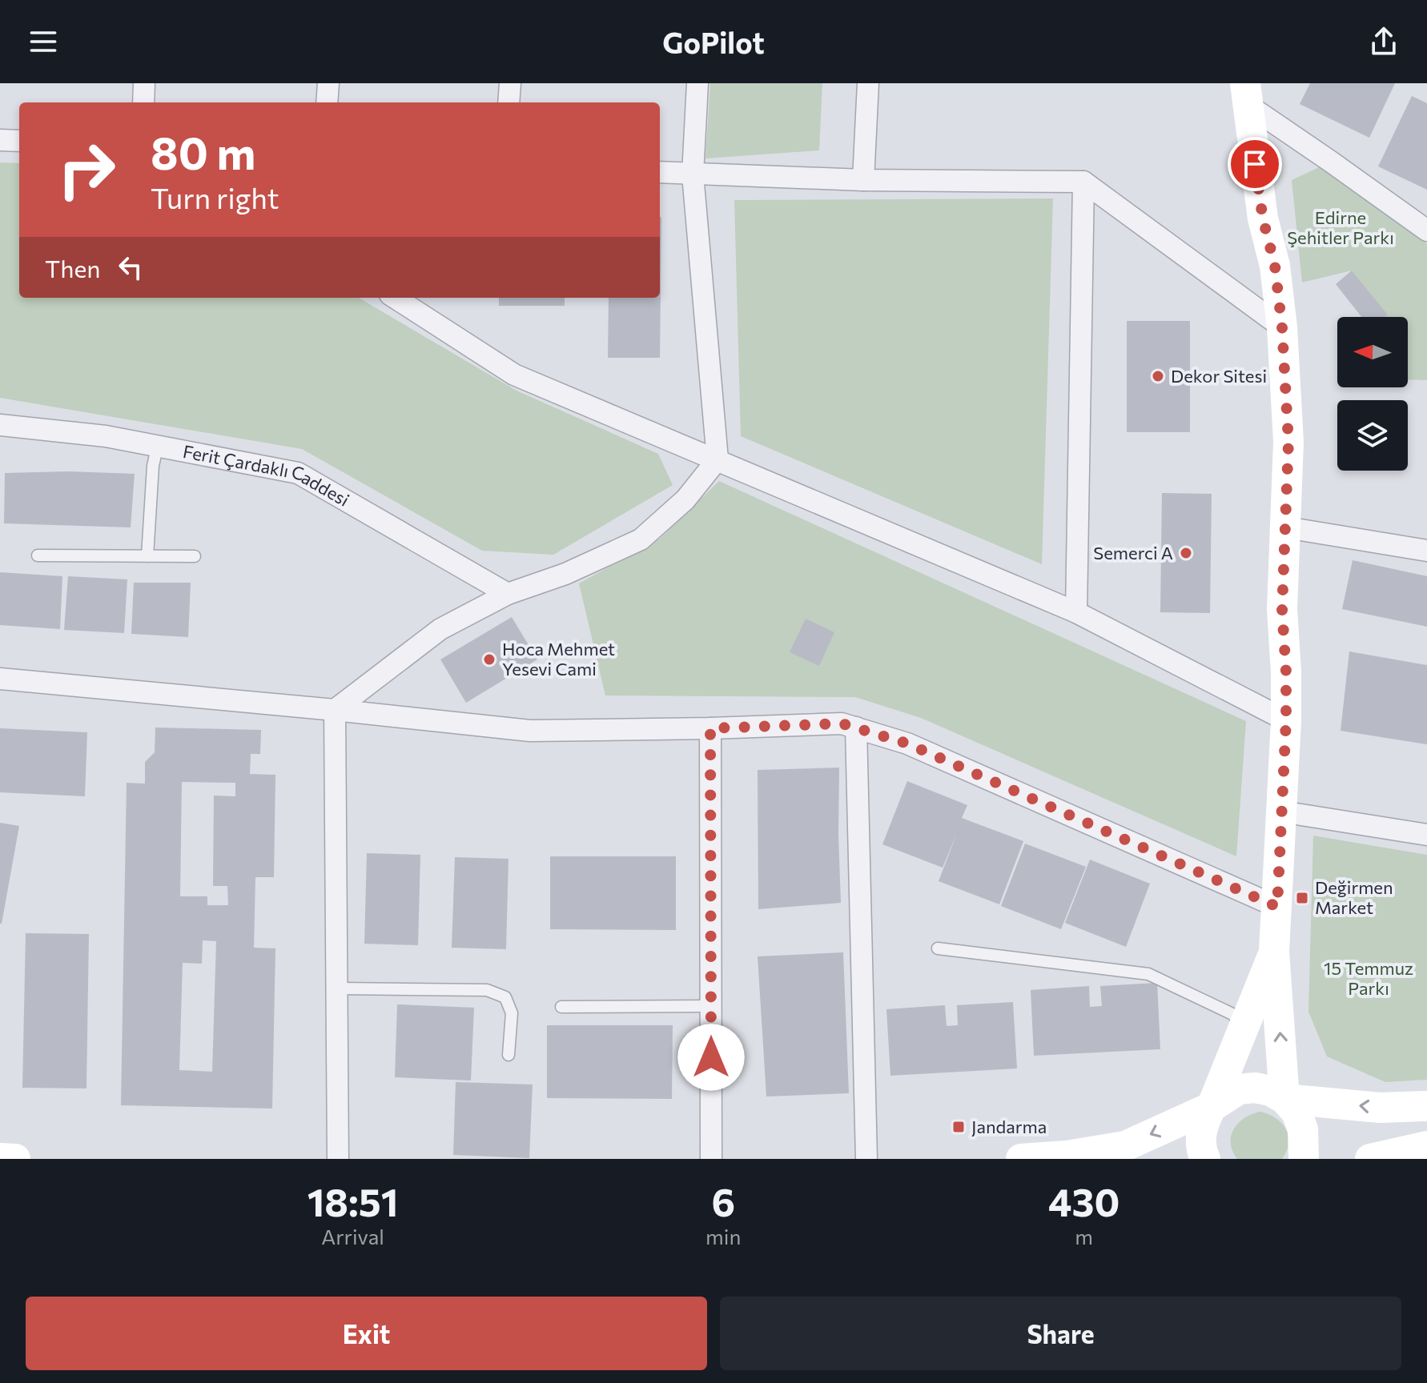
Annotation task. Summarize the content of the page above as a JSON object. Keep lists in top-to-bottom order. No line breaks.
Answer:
{"streets":{"street":["Ferit Çardaklı Caddesi"]},"parks":["Edirne Şehitler Parkı","15 Temmuz Parkı"],"places":{"other":["Dekor Sitesi","Semerci A","Hoca Mehmet Yesevi Cami"],"transit":["Değirmen Market","Jandarma"]},"north":"left","page":{"header":"GoPilot","turn":["80 m","Turn right"],"then":"Then","eta":["18:51","Arrival","6","min","430","m"],"buttons":["Exit","Share"]}}
